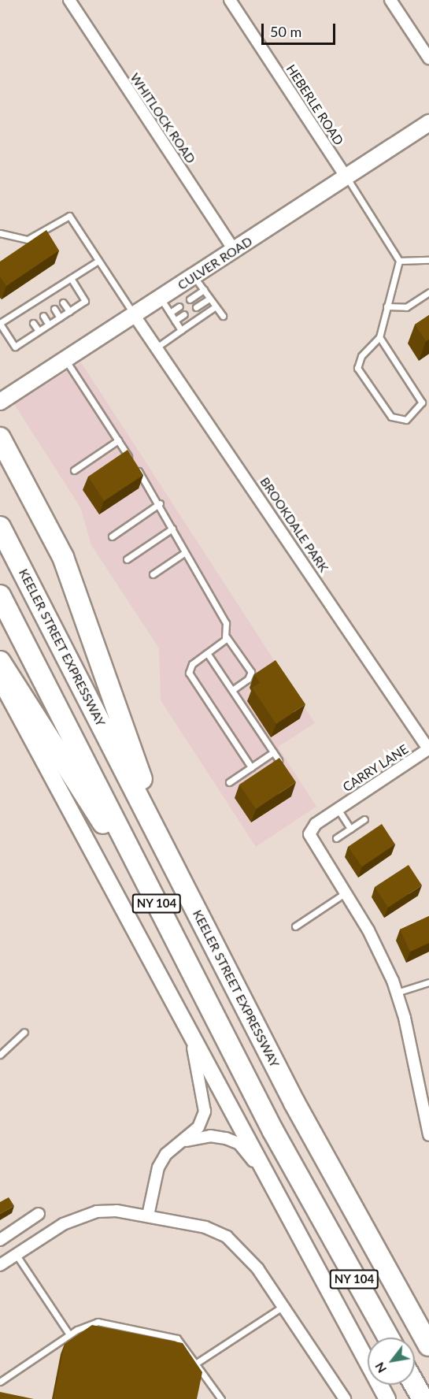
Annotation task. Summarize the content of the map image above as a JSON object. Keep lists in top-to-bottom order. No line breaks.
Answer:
{"streets":{"highway":["KEELER STREET EXPRESSWAY","NY 104"],"main road":["CULVER ROAD"],"street":["HEBERLE ROAD","WHITLOCK ROAD","BROOKDALE PARK","CARRY LANE"]},"crossings":[["HEBERLE ROAD","CULVER ROAD"],["WHITLOCK ROAD","CULVER ROAD"],["CULVER ROAD","BROOKDALE PARK"],["BROOKDALE PARK","CARRY LANE"]],"scale_bar":"50 m","north":"bottom left"}
